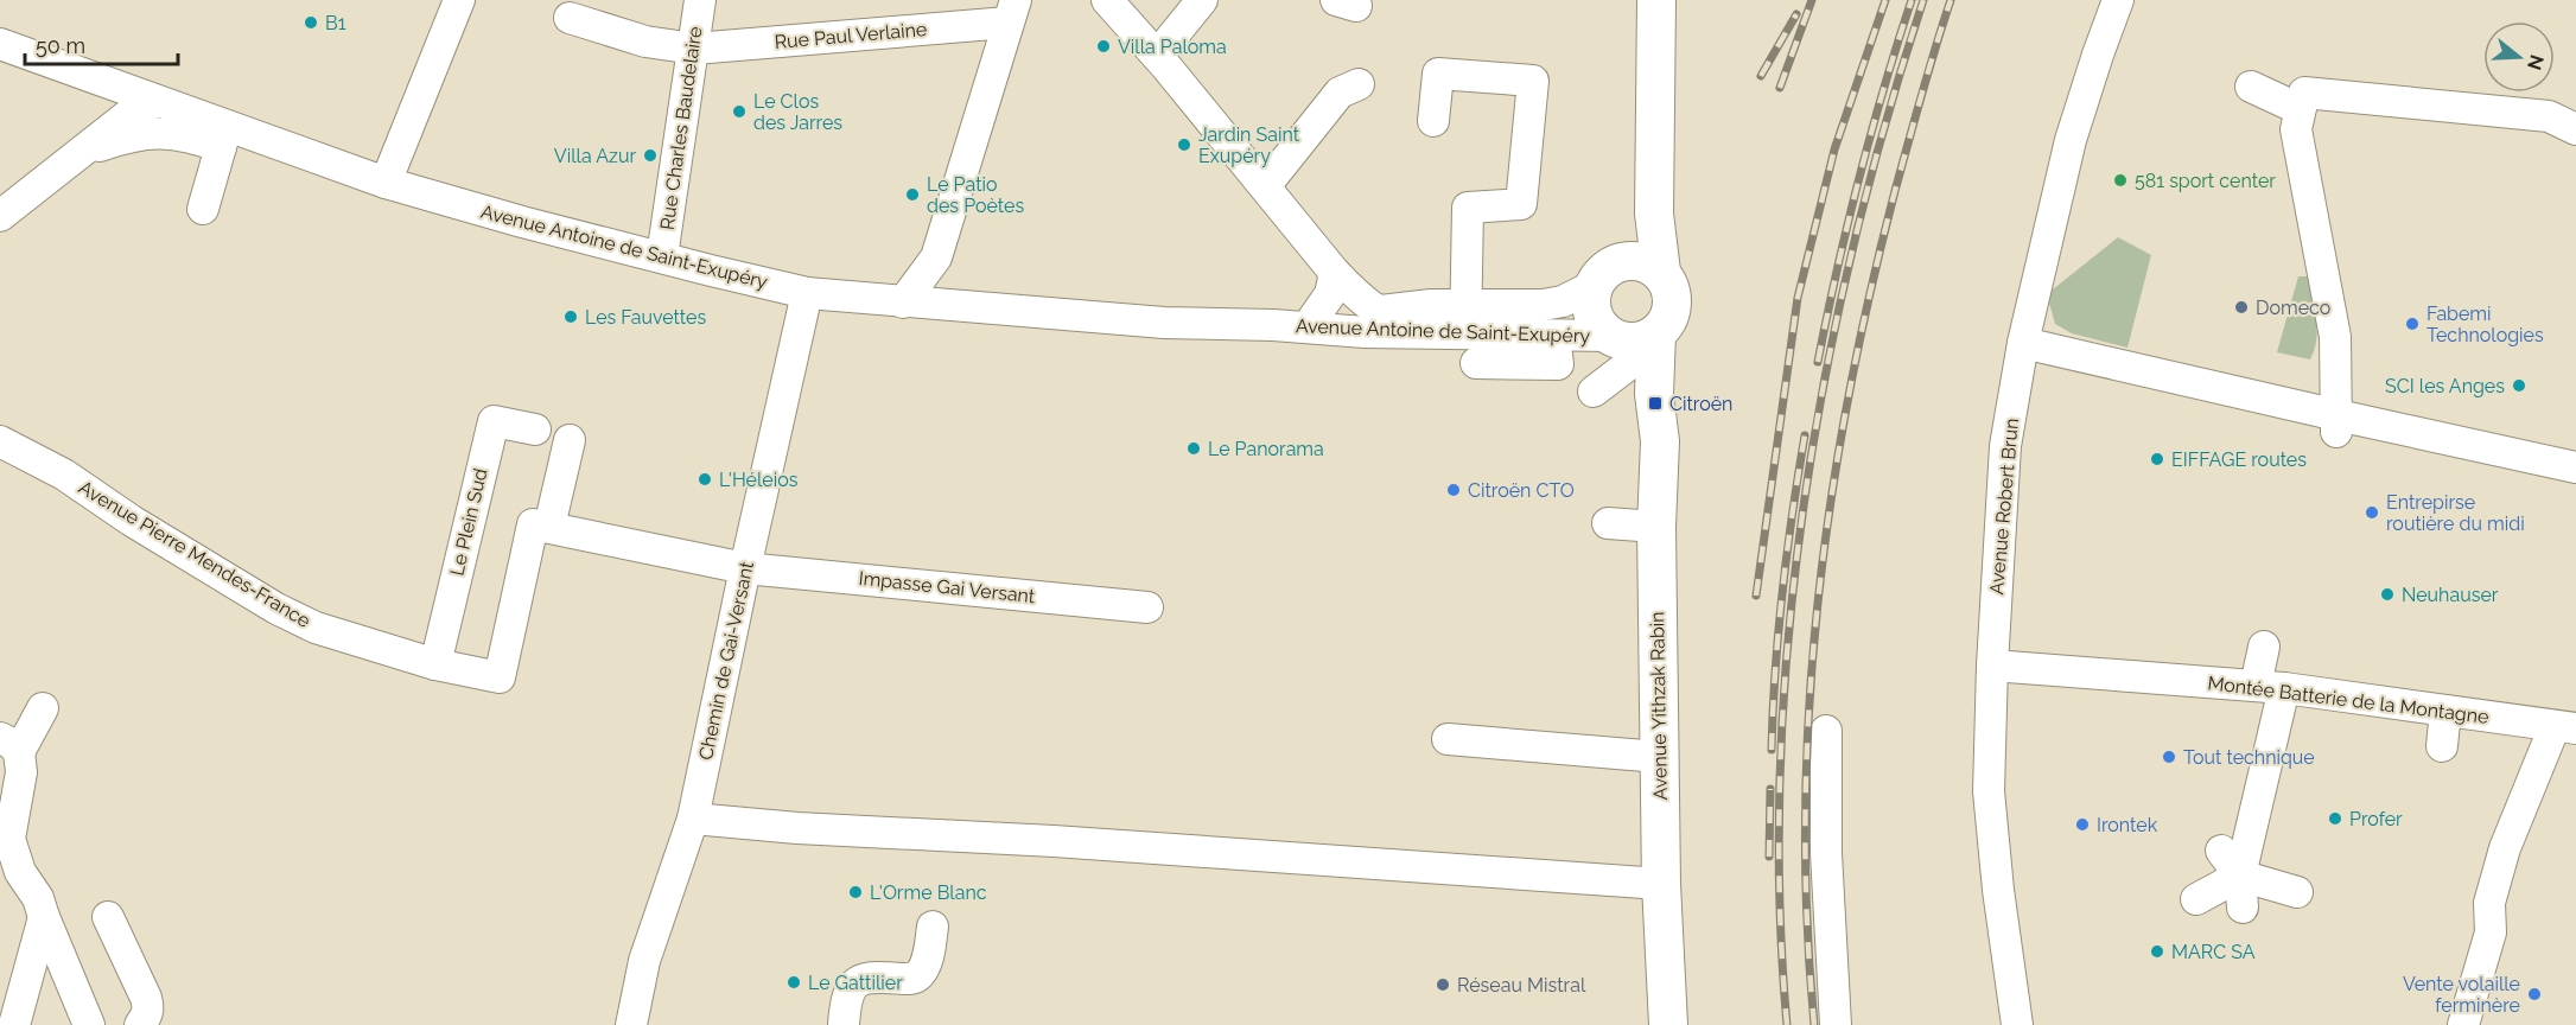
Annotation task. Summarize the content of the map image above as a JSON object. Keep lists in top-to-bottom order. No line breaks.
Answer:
{"streets":{"main road":["Avenue Yithzak Rabin"],"street":["Rue Paul Verlaine","Rue Charles Baudelaire","Avenue Antoine de Saint-Exupéry","Avenue Robert Brun","Le Plein Sud","Avenue Pierre Mendes-France","Impasse Gai Versant","Chemin de Gai-Versant","Montée Batterie de la Montagne"]},"crossings":[["Rue Paul Verlaine","Rue Charles Baudelaire"],["Rue Charles Baudelaire","Avenue Antoine de Saint-Exupéry"],["Avenue Antoine de Saint-Exupéry","Chemin de Gai-Versant"],["Avenue Antoine de Saint-Exupéry","Avenue Yithzak Rabin"],["Avenue Robert Brun","Montée Batterie de la Montagne"],["Le Plein Sud","Avenue Pierre Mendes-France"],["Avenue Pierre Mendes-France","Impasse Gai Versant"],["Impasse Gai Versant","Chemin de Gai-Versant"]],"places":{"other":["B1","Villa Paloma","Le Clos des Jarres","Jardin Saint Exupéry","Villa Azur","581 sport center","Le Patio des Poètes","Domeco","Les Fauvettes","Fabemi Technologies","SCI les Anges","Le Panorama","EIFFAGE routes","L'Héleios","Citroën CTO","Entrepirse routière du midi","Neuhauser","Tout technique","Profer","Irontek","L'Orme Blanc","MARC SA","Le Gattilier","Réseau Mistral","Vente volaille ferminère"],"transit":["Citroën"]},"scale_bar":"50 m","north":"right"}
